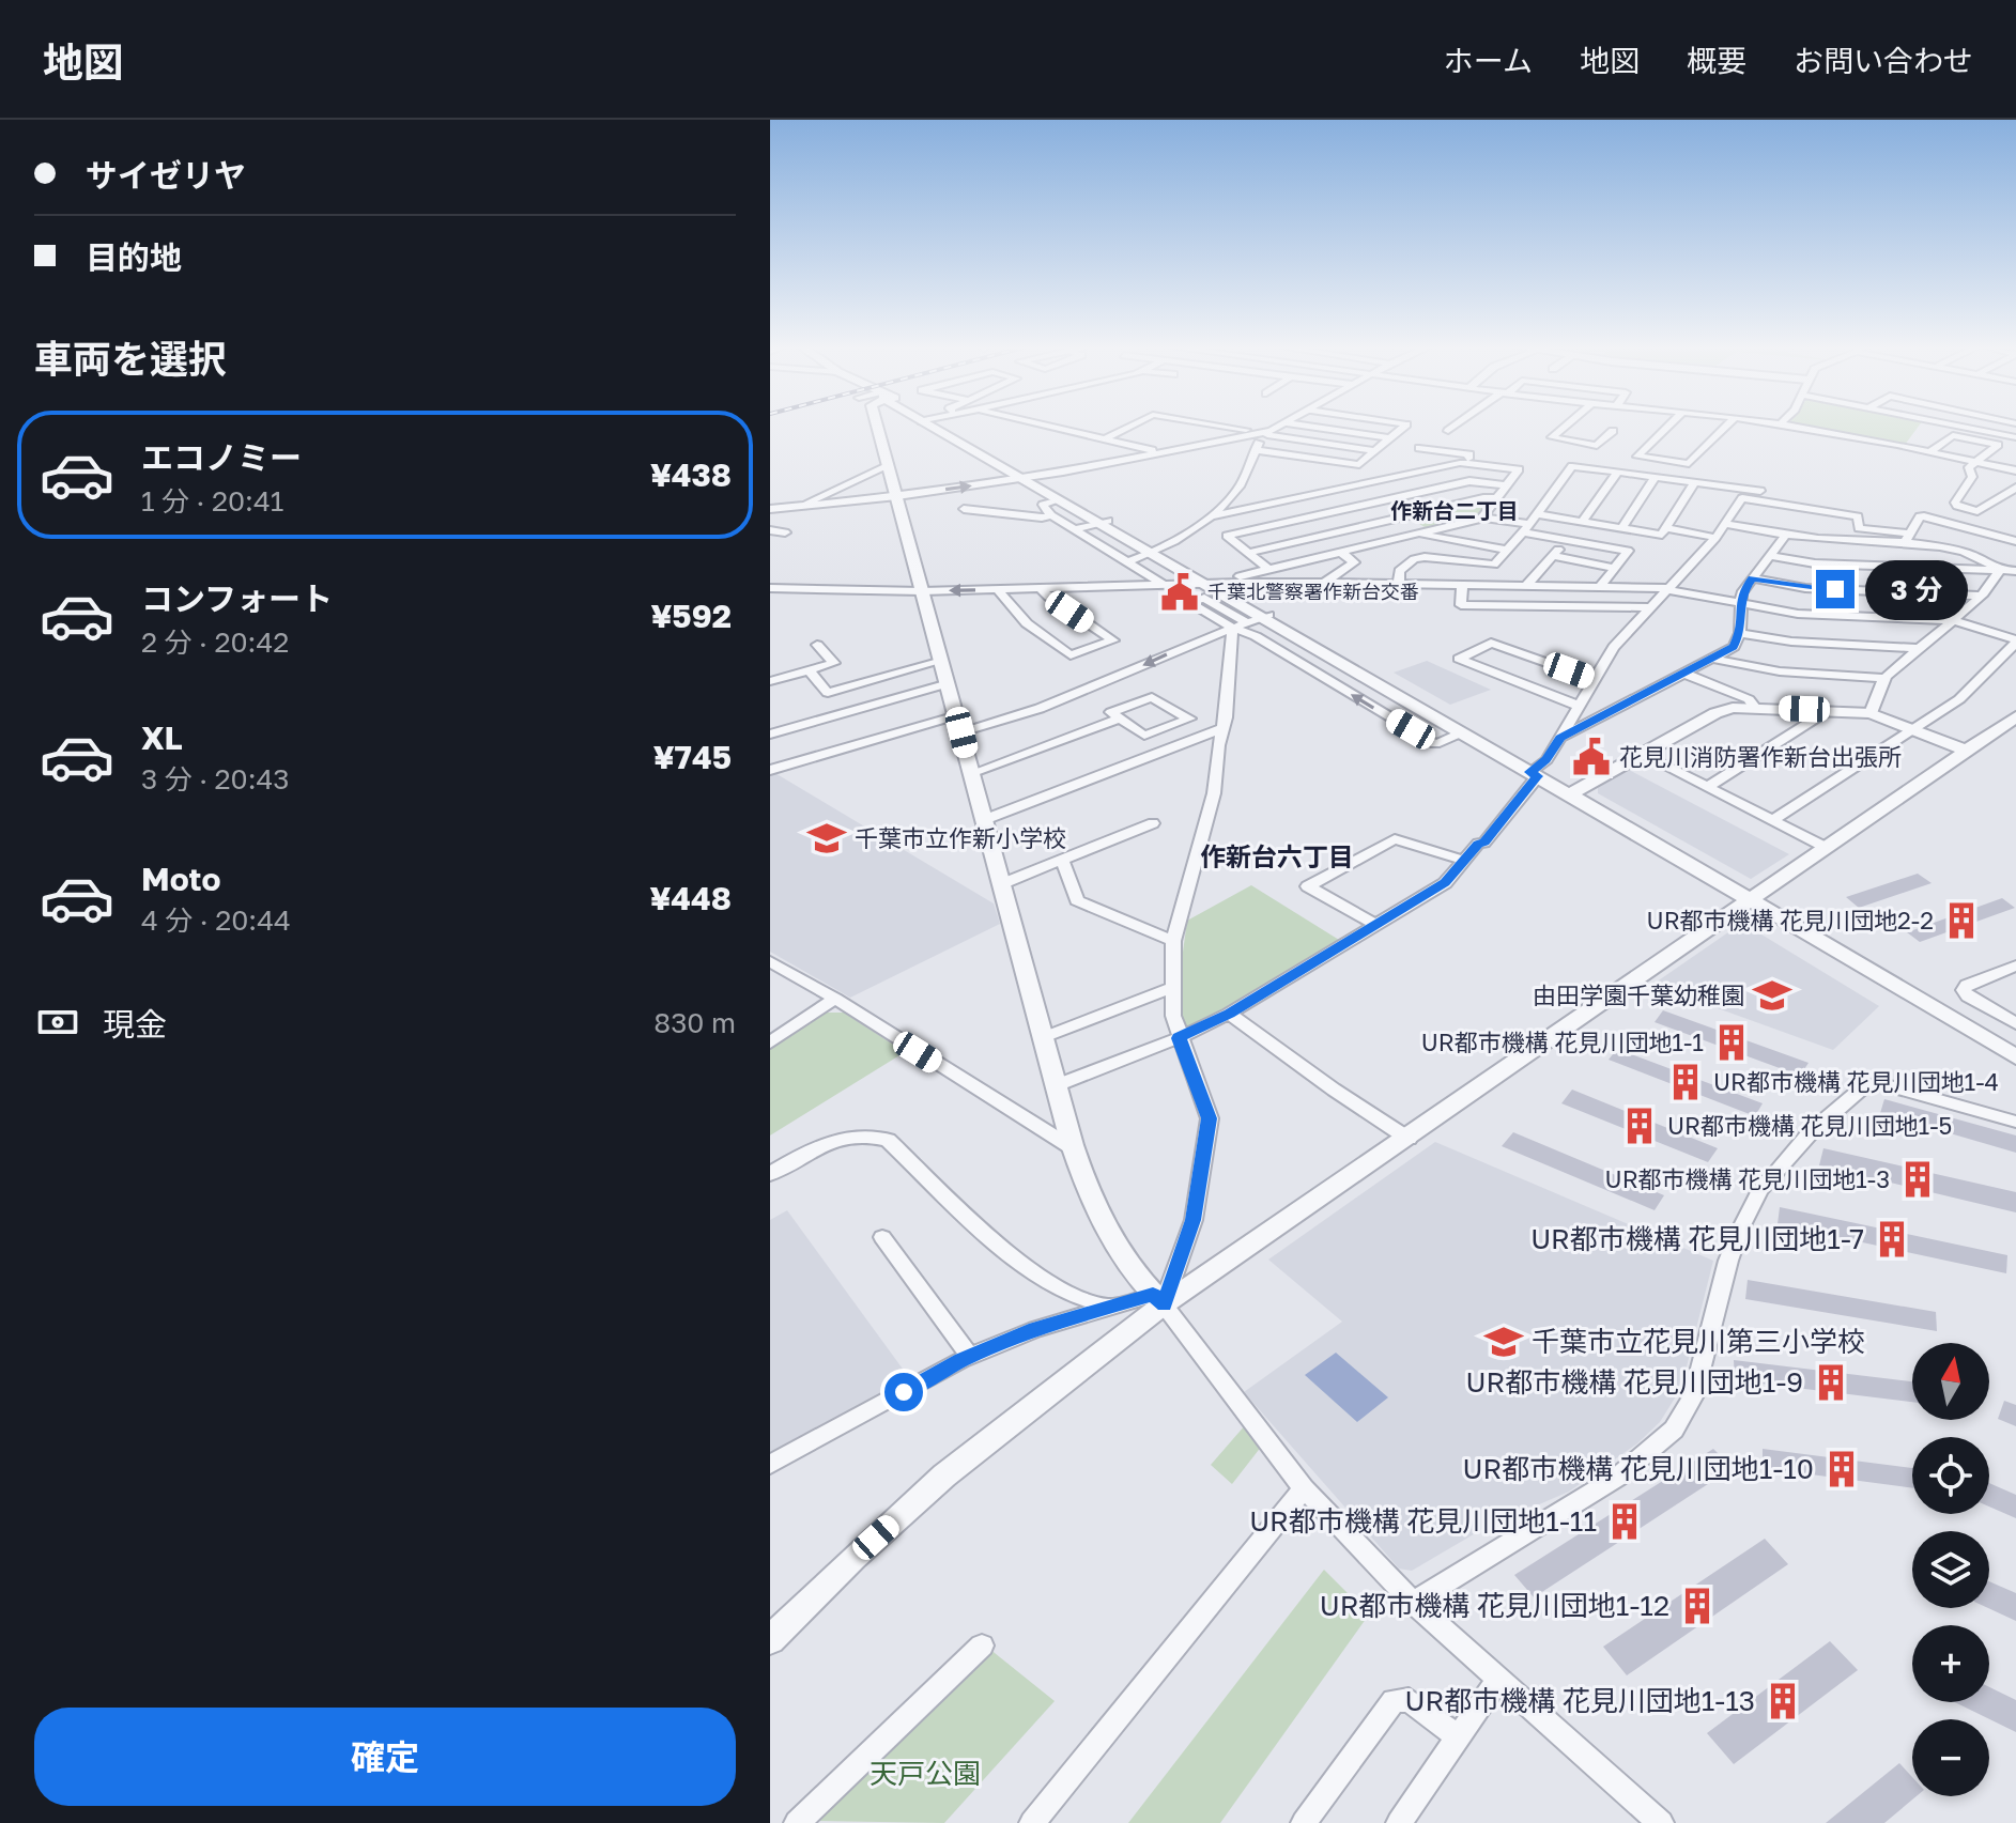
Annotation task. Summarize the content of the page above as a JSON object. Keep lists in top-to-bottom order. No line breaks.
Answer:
{"districts":["作新台二丁目","作新台六丁目"],"parks":["天戸公園"],"places":{"public building":["千葉北警察署作新台交番","花見川消防署作新台出張所"],"school or university":["千葉市立作新小学校","由田学園千葉幼稚園","千葉市立花見川第三小学校"],"building":["UR都市機構 花見川団地2-2","UR都市機構 花見川団地1-1","UR都市機構 花見川団地1-4","UR都市機構 花見川団地1-5","UR都市機構 花見川団地1-3","UR都市機構 花見川団地1-7","UR都市機構 花見川団地1-9","UR都市機構 花見川団地1-10","UR都市機構 花見川団地1-11","UR都市機構 花見川団地1-12","UR都市機構 花見川団地1-13"]},"north":"top","page":{"header":"地図","nav":["ホーム","地図","概要","お問い合わせ"],"banner":["サイゼリヤ","目的地"],"heading":"車両を選択","list":[{"name":"エコノミー","note":"1 分 · 20:41","value":"¥438"},{"name":"コンフォート","note":"2 分 · 20:42","value":"¥592"},{"name":"XL","note":"3 分 · 20:43","value":"¥745"},{"name":"Moto","note":"4 分 · 20:44","value":"¥448"}],"bubble":"3 分","pay":["現金","830 m"],"map_buttons":["+","−"],"buttons":"確定"}}
